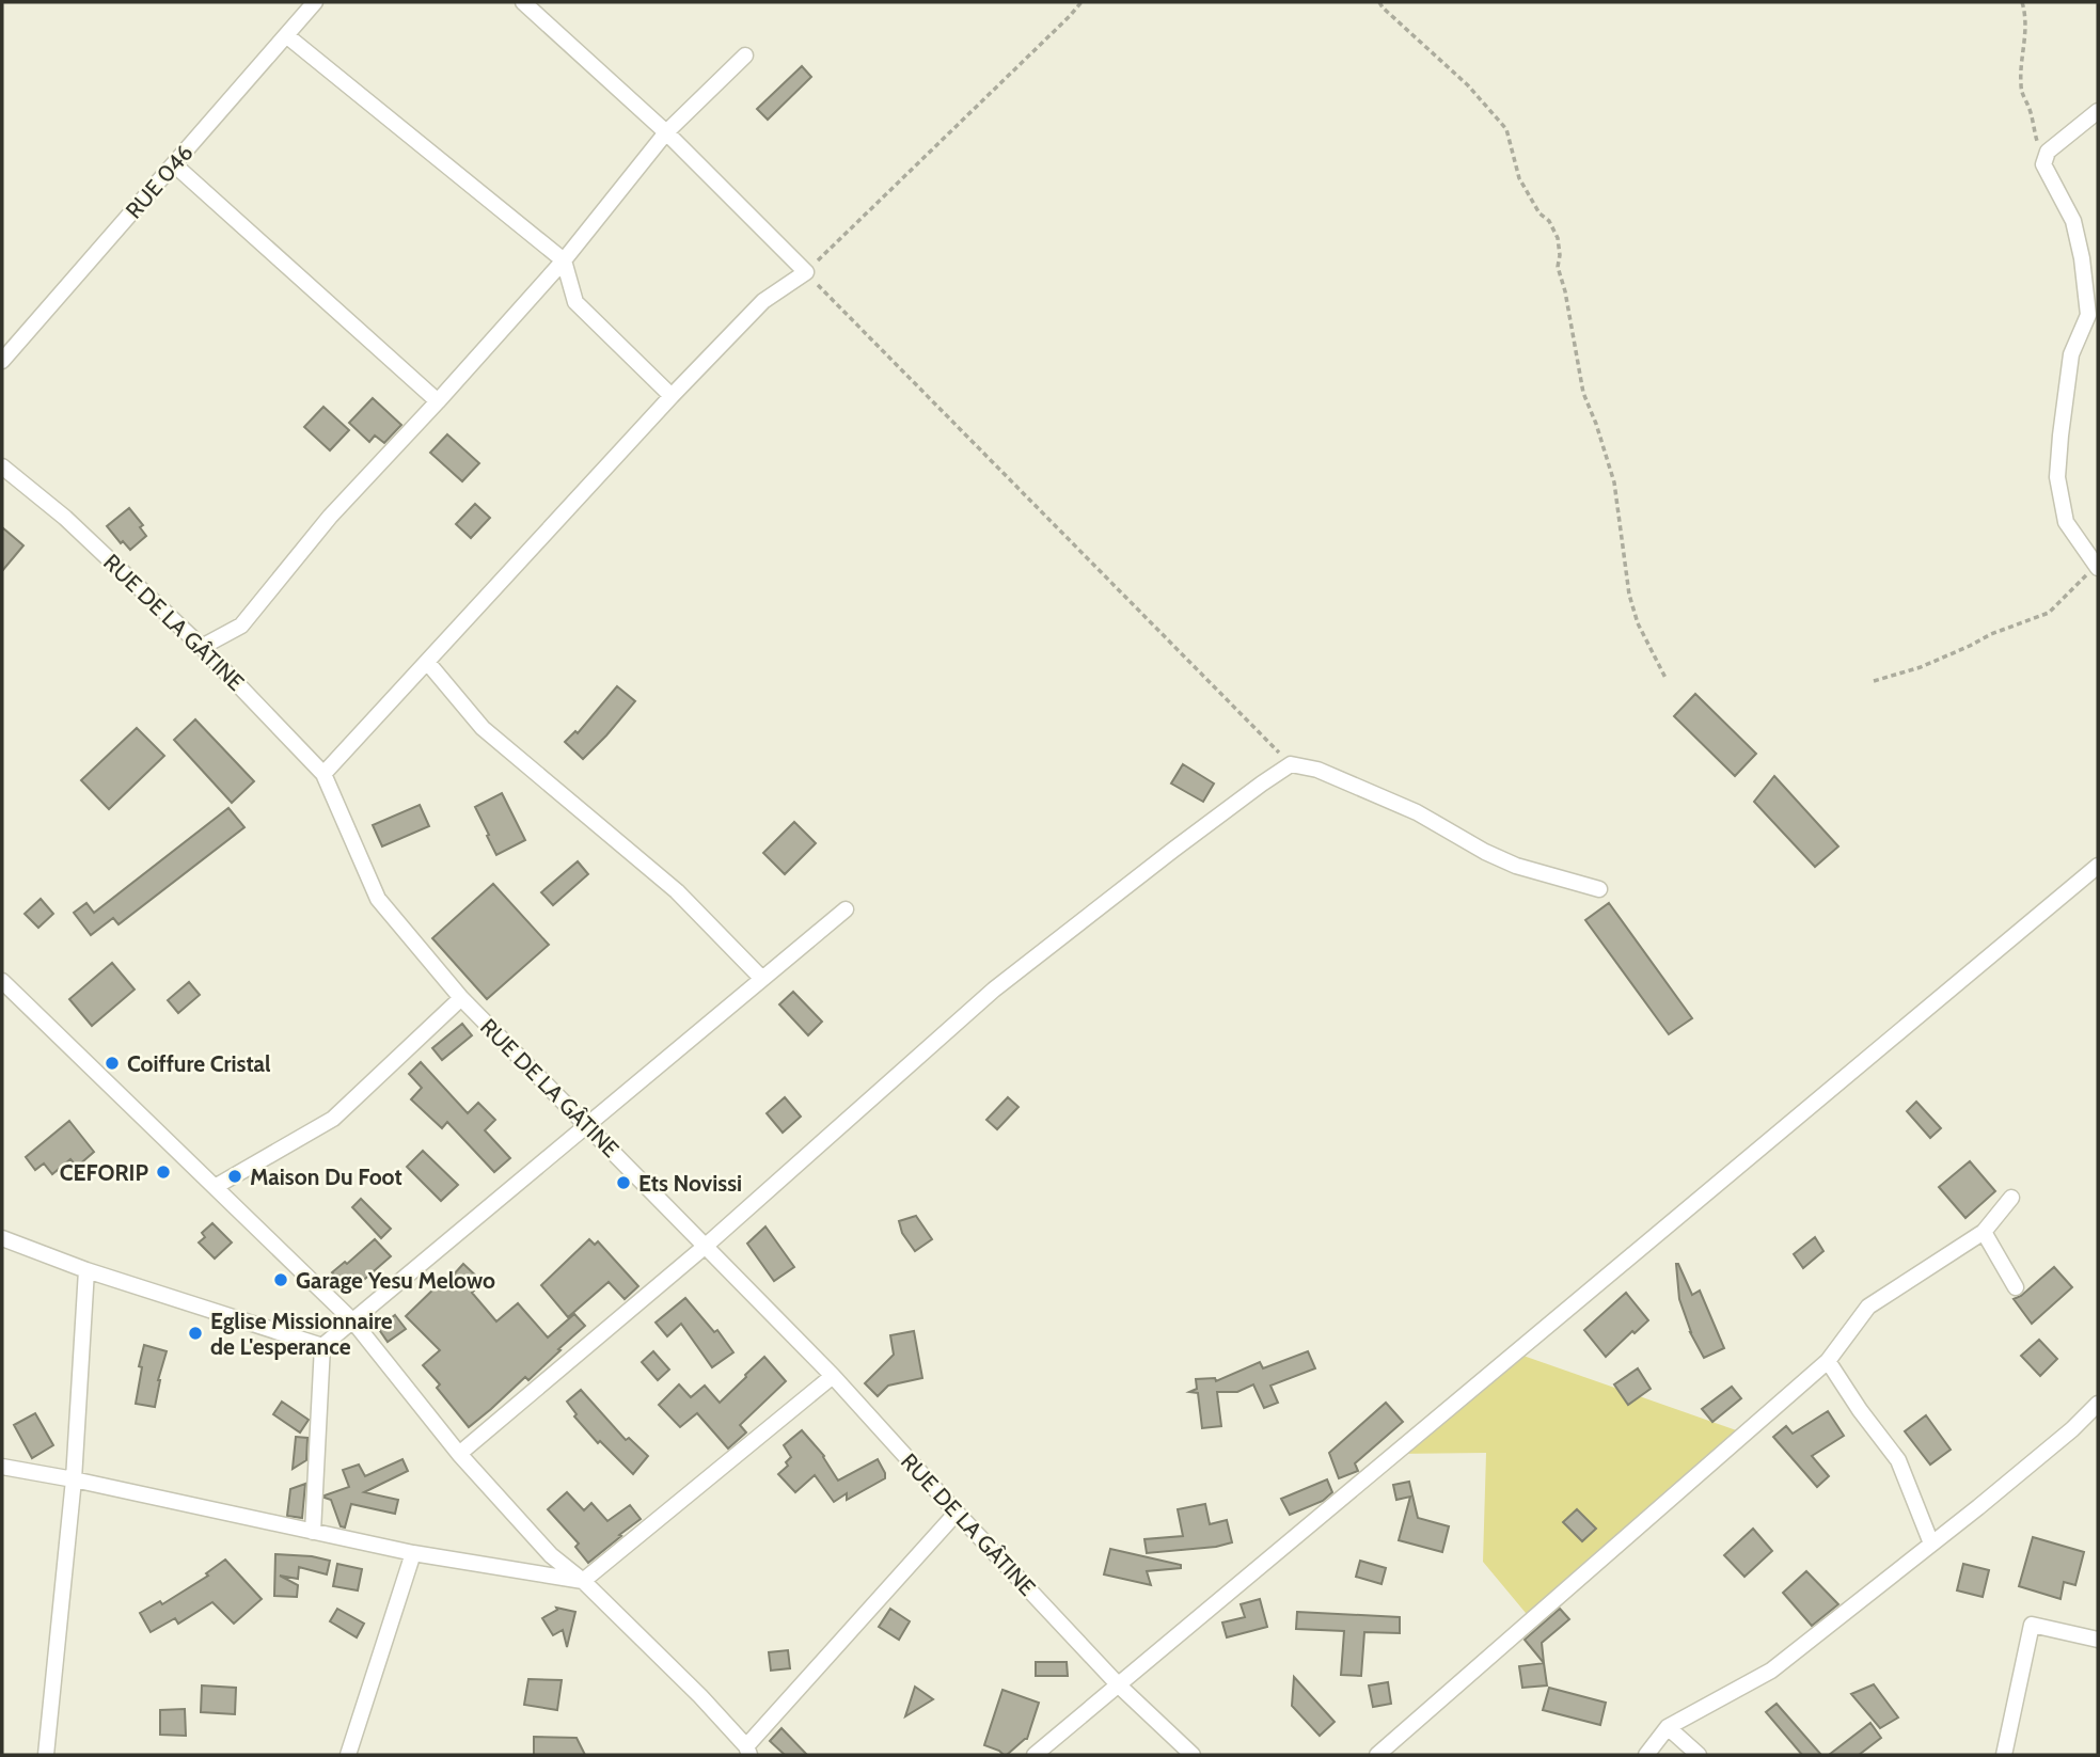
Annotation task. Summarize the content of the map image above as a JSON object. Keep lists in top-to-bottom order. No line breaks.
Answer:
{"streets":{"street":["RUE 046","RUE DE LA GÂTINE"]},"places":["Coiffure Cristal","CEFORIP","Maison Du Foot","Ets Novissi","Garage Yesu Melowo","Eglise Missionnaire de L'esperance"]}
